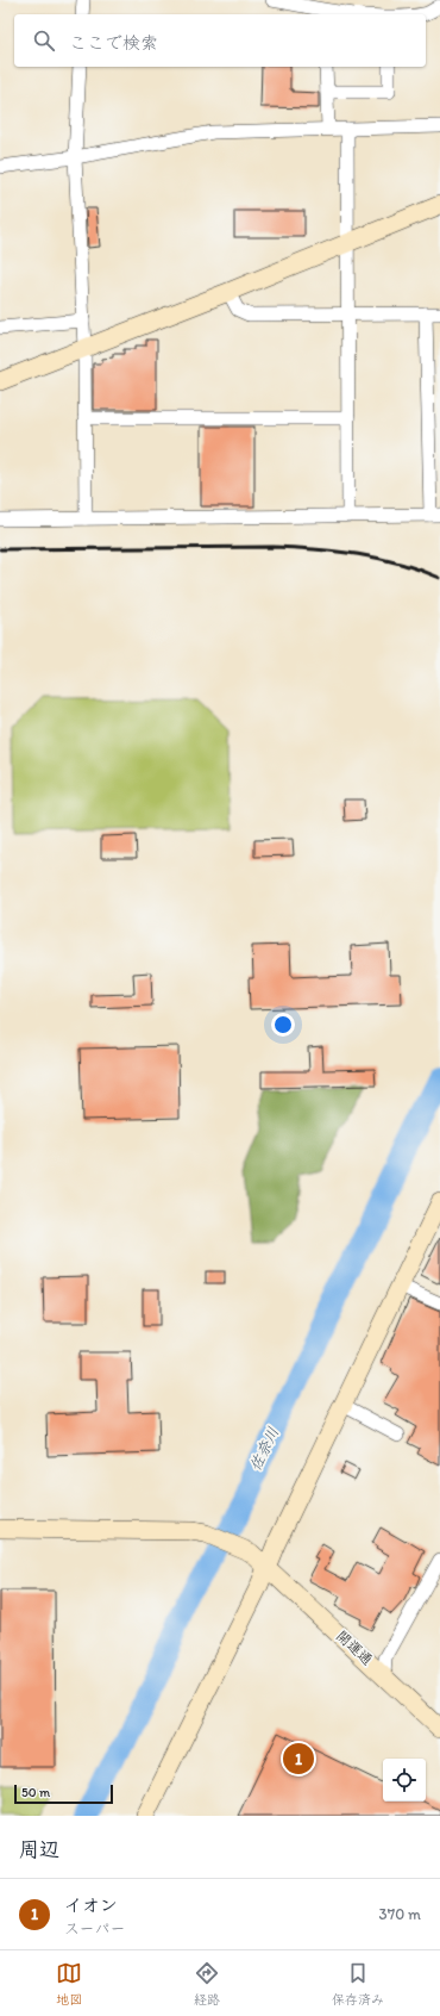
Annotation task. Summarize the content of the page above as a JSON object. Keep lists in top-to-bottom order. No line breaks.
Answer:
{"streets":{"street":["開運通"]},"water":["佐奈川"],"scale_bar":"50 m","page":{"search":"ここで検索","pins":"1","scale":"50 m","heading":"周辺","list":[{"mark":"1","name":"イオン","note":"スーパー","value":"370 m"}],"nav":["地図","経路","保存済み"]}}
